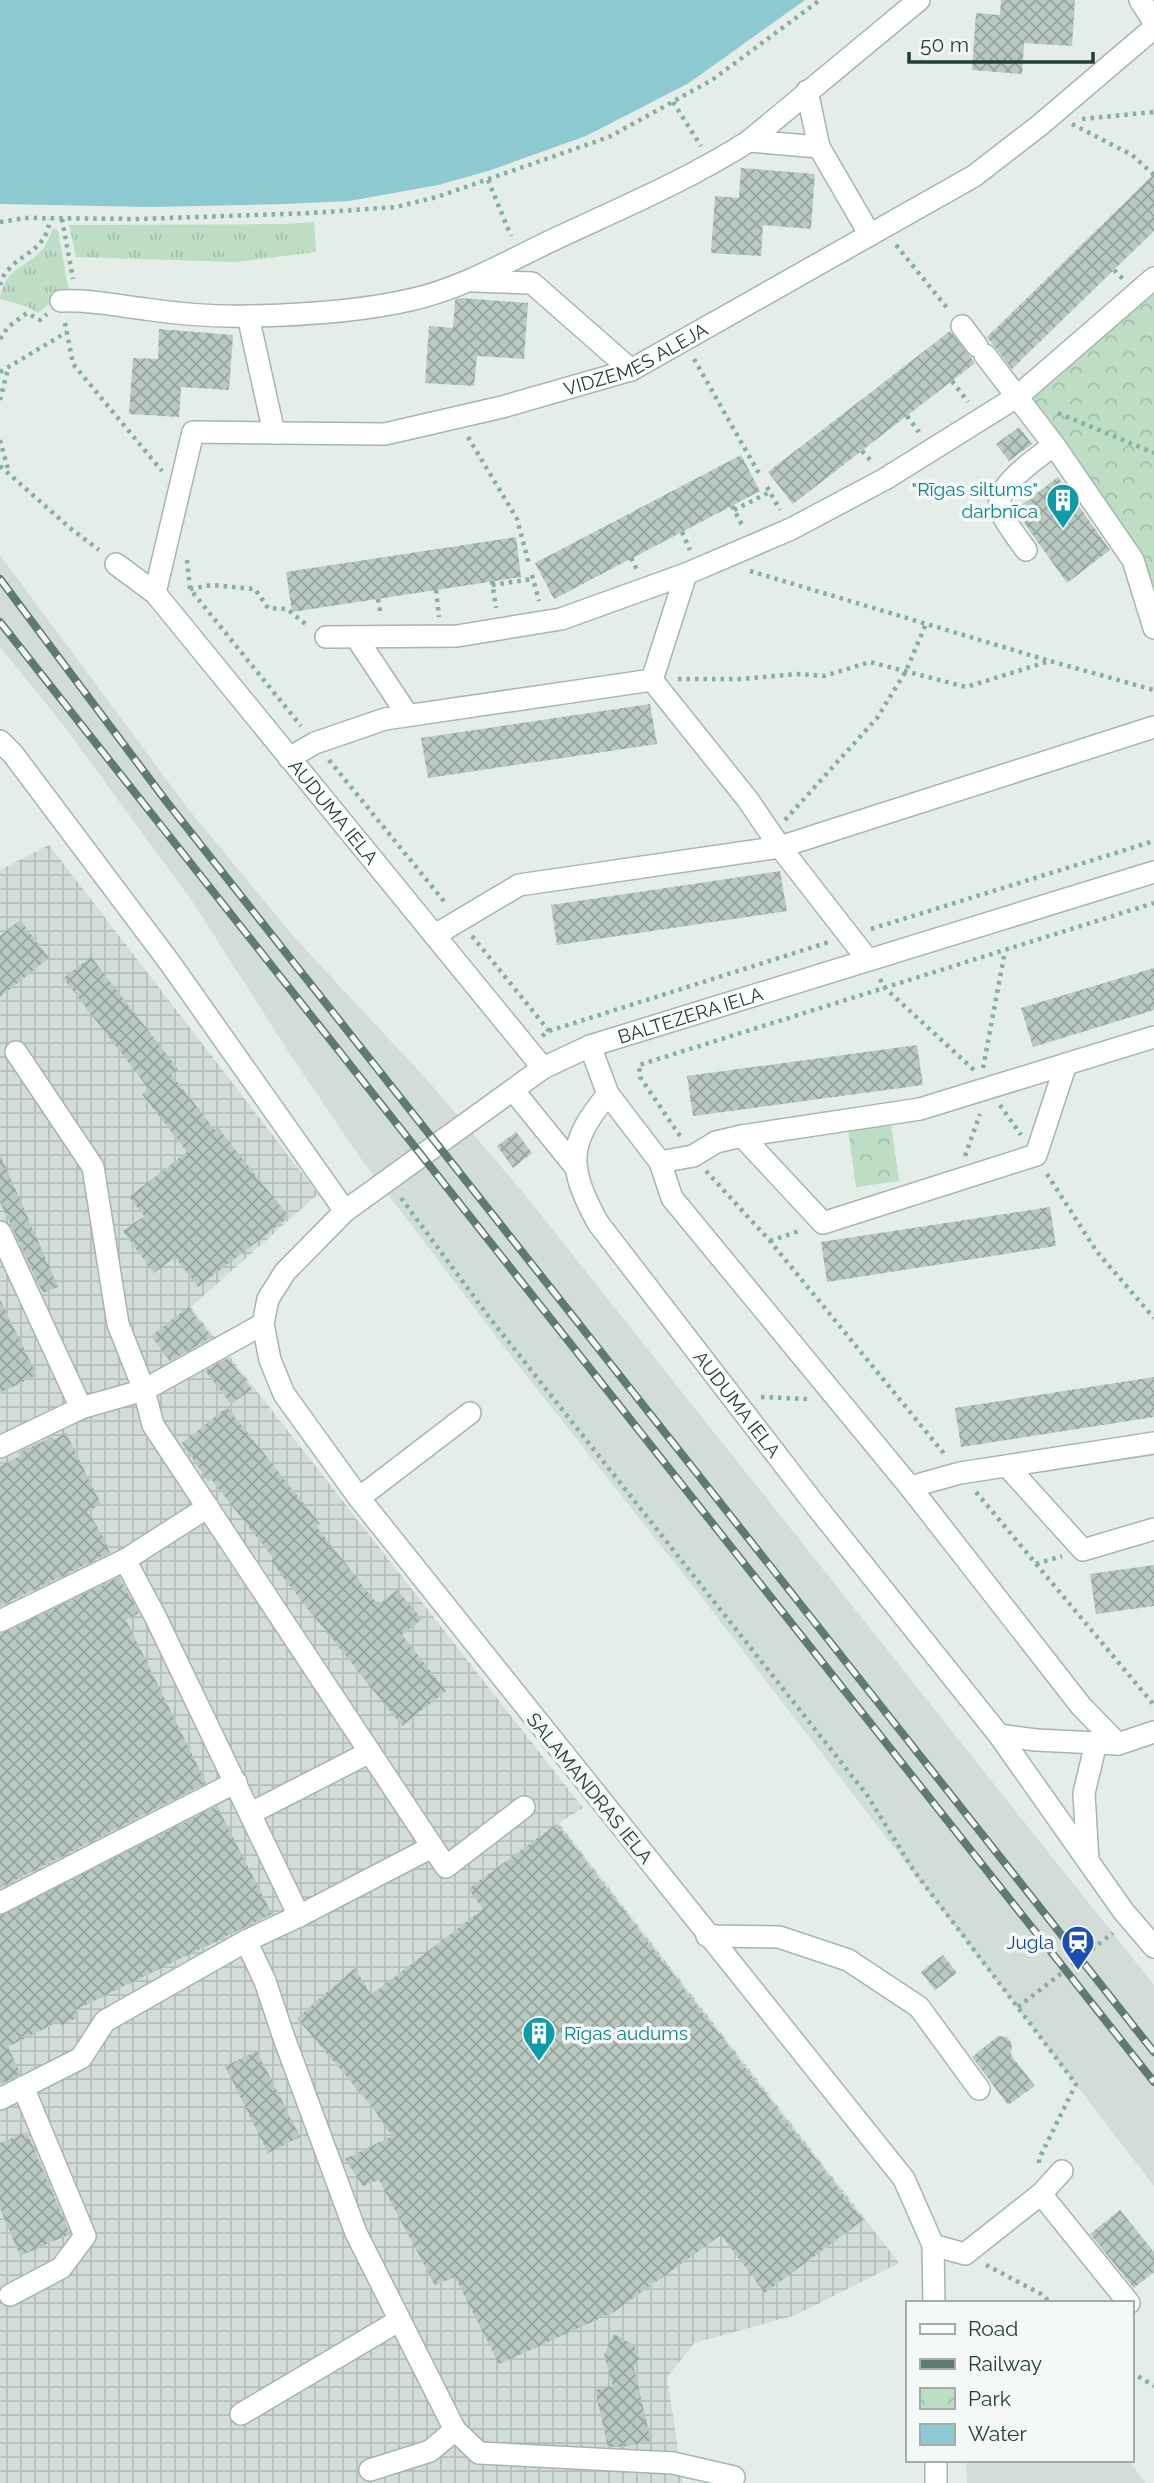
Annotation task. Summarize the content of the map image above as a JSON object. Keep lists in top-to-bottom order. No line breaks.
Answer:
{"streets":{"street":["VIDZEMES ALEJA","AUDUMA IELA","BALTEZERA IELA","SALAMANDRAS IELA"]},"crossings":[["VIDZEMES ALEJA","AUDUMA IELA"],["AUDUMA IELA","BALTEZERA IELA"],["BALTEZERA IELA","SALAMANDRAS IELA"]],"places":{"building":["\"Rīgas siltums\" darbnīca","Rīgas audums"],"station":["Jugla"]},"legend":["Road","Railway","Park","Water"],"scale_bar":"50 m"}
